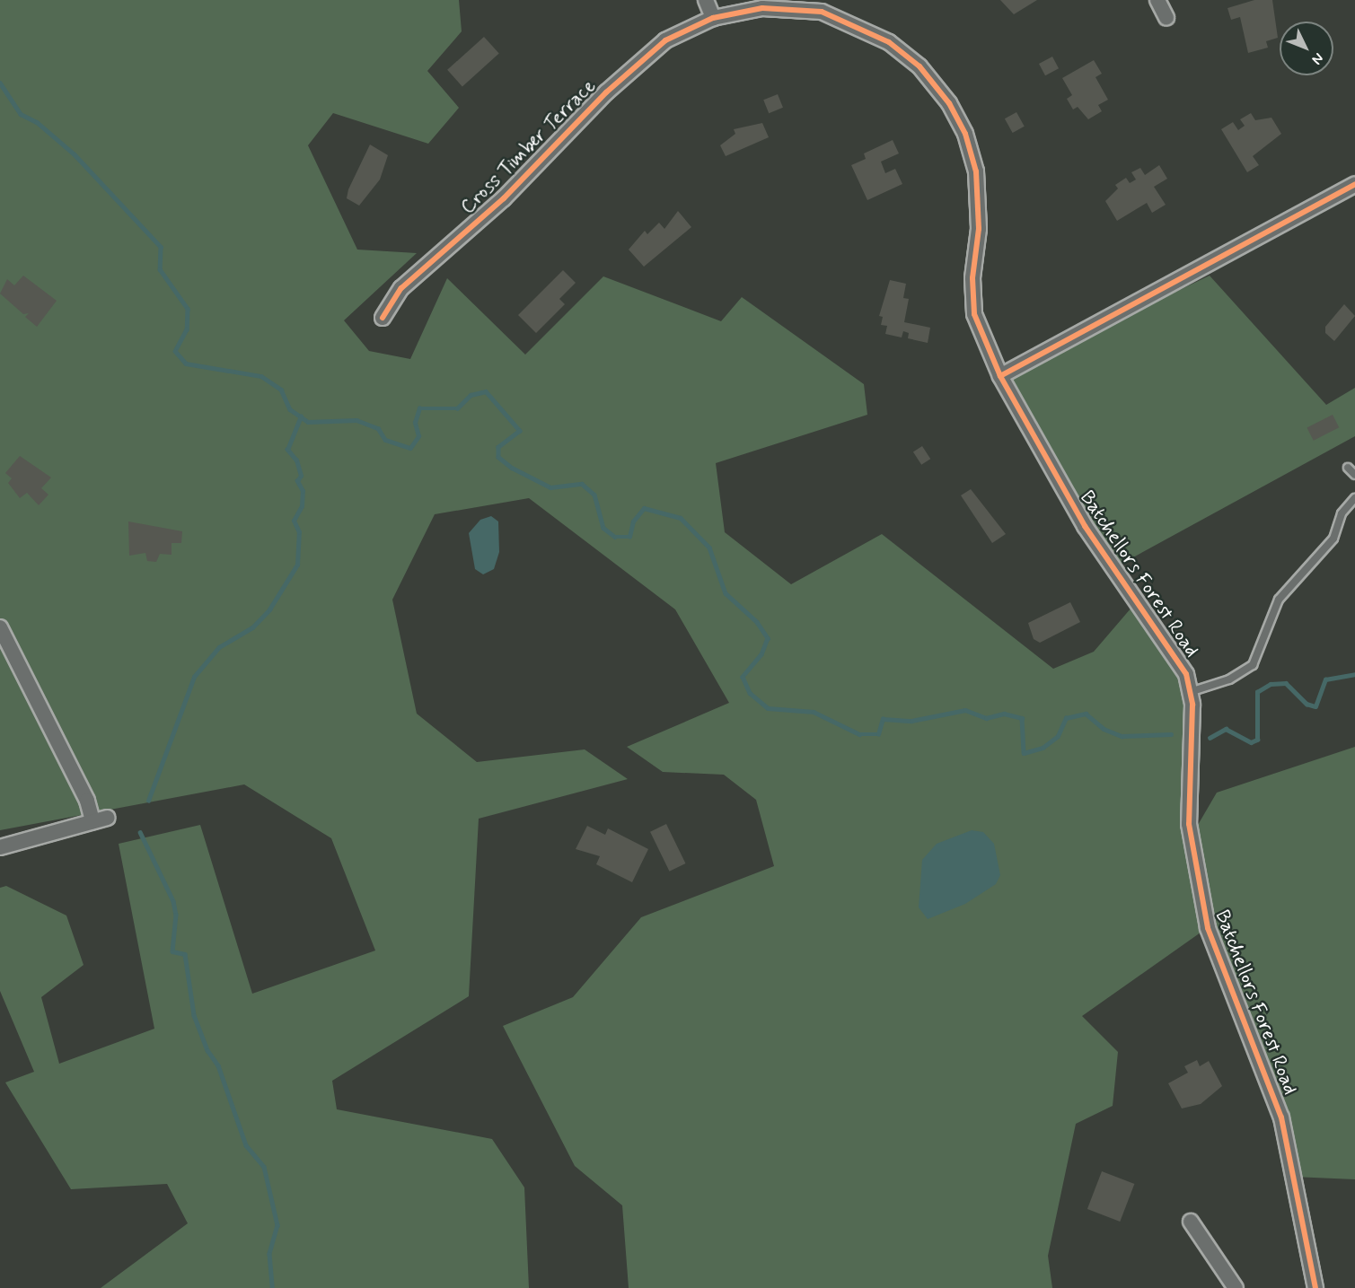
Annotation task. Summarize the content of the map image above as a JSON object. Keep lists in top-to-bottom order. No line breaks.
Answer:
{"streets":{"street":["Cross Timber Terrace","Batchellors Forest Road"]},"crossings":[["Cross Timber Terrace","Batchellors Forest Road"]],"north":"bottom right"}
